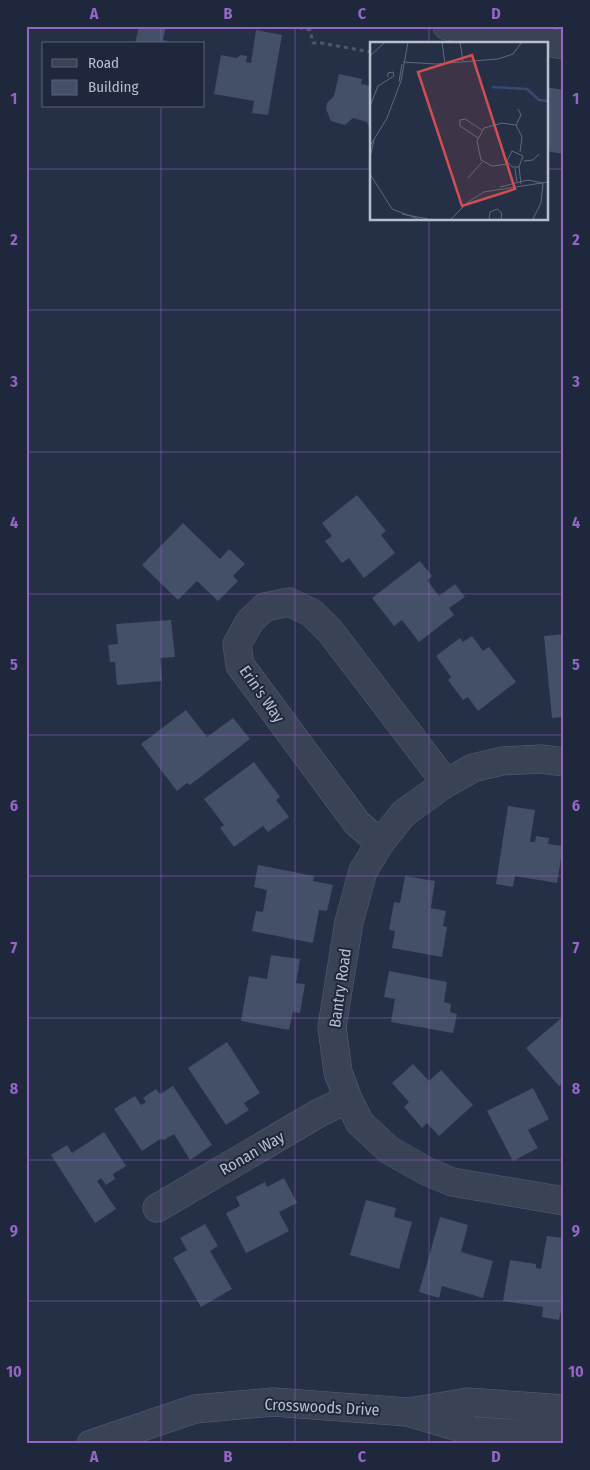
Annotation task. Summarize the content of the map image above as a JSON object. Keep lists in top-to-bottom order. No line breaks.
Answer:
{"streets":{"street":["Erin's Way","Bantry Road","Ronan Way","Crosswoods Drive"]},"crossings":[["Erin's Way","Bantry Road"],["Bantry Road","Ronan Way"]],"legend":["Road","Building"],"grid":{"columns":["A","B","C","D"],"rows":["1","2","3","4","5","6","7","8","9","10"]}}
